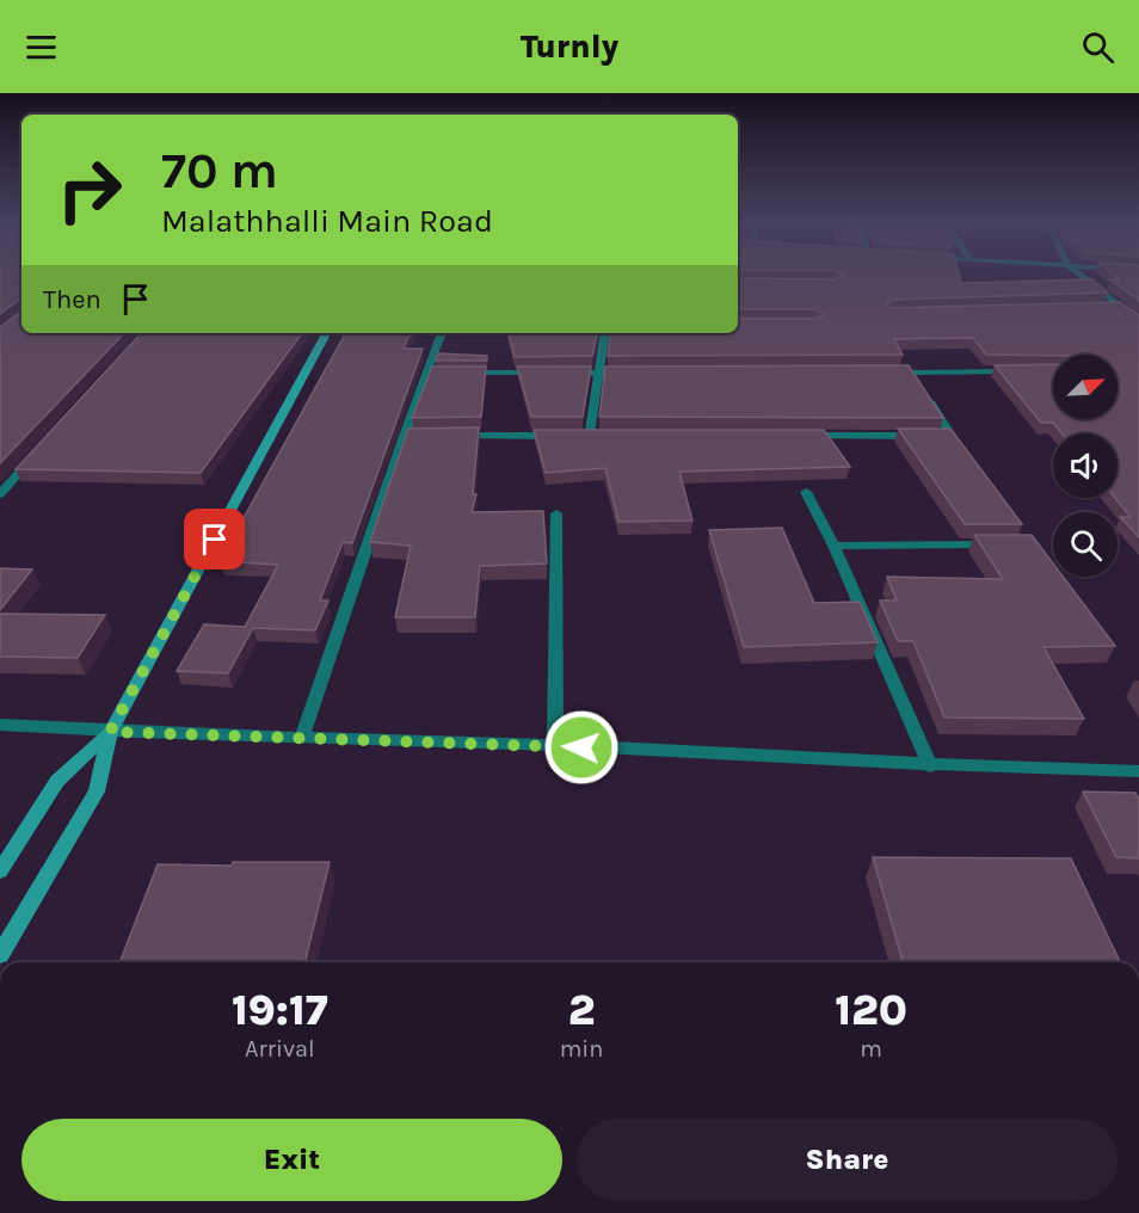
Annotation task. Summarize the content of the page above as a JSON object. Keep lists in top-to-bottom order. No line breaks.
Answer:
{"north":"top right","page":{"header":"Turnly","turn":["70 m","Malathhalli Main Road"],"then":"Then","eta":["19:17","Arrival","2","min","120","m"],"buttons":["Exit","Share"]}}
